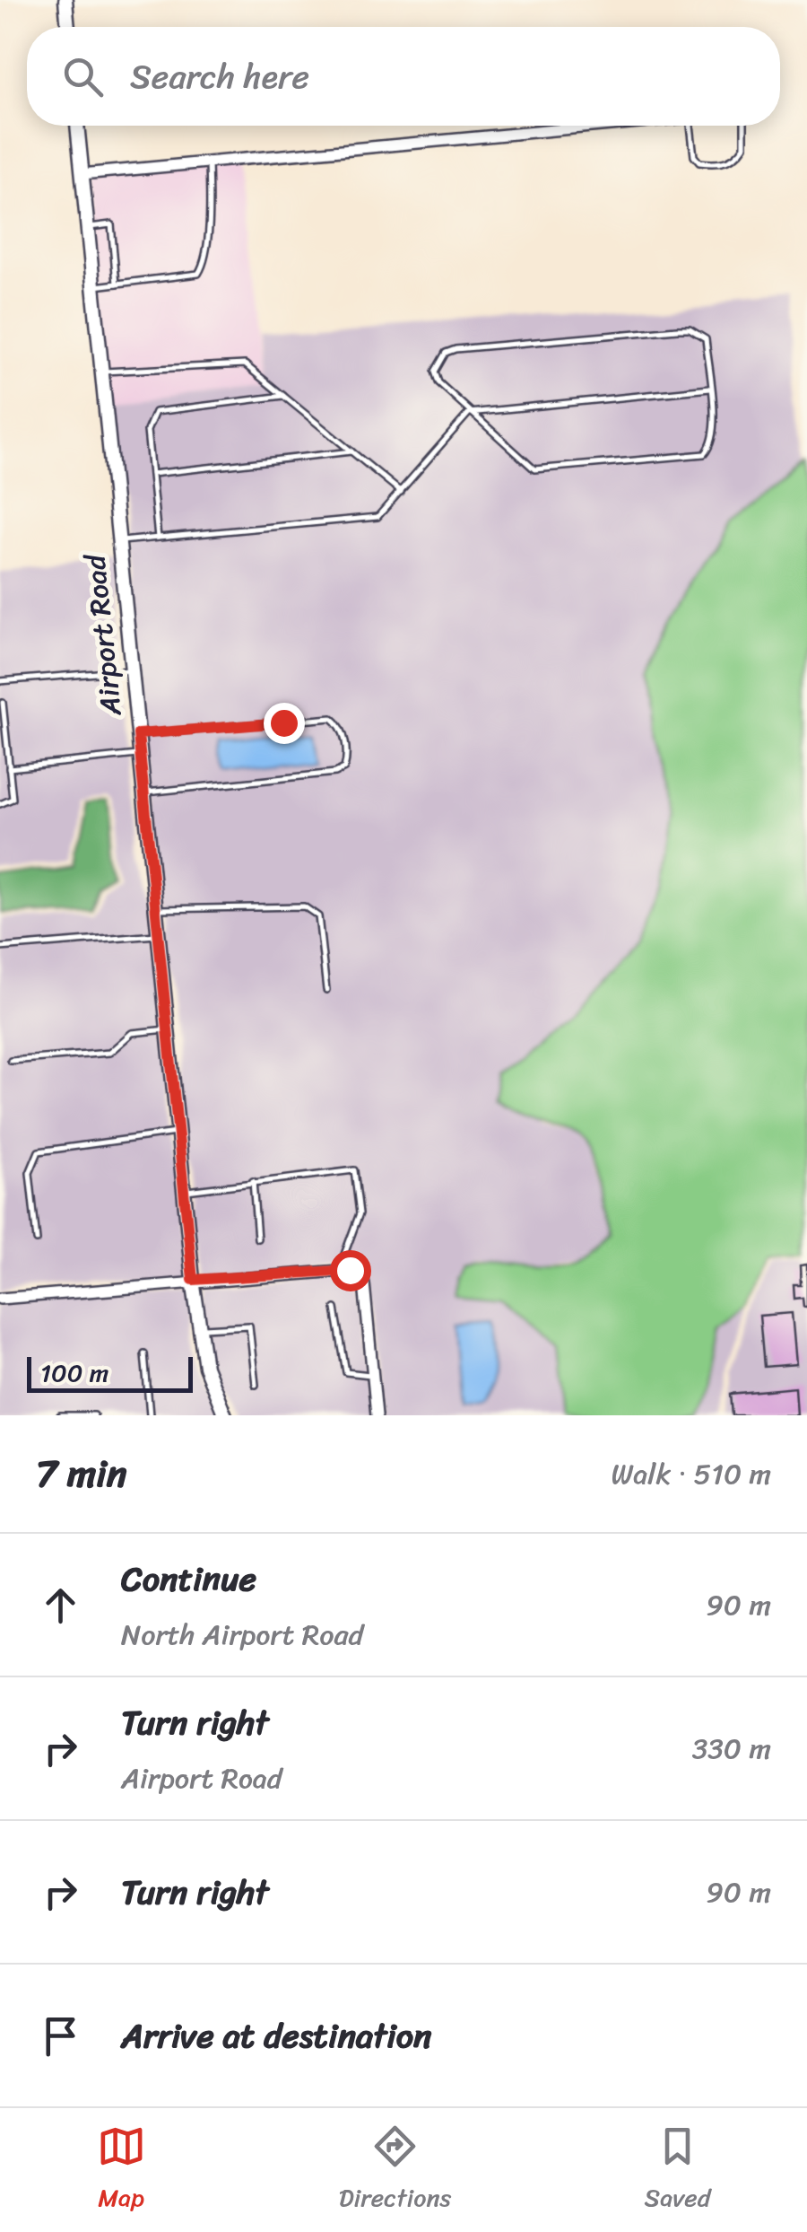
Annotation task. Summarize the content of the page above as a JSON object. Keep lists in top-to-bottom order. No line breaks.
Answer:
{"streets":{"street":["Airport Road"]},"scale_bar":"100 m","page":{"search":"Search here","scale":"100 m","heading":["7 min","Walk · 510 m"],"list":[["Continue","North Airport Road","90 m"],["Turn right","Airport Road","330 m"],["Turn right","90 m"],"Arrive at destination"],"nav":["Map","Directions","Saved"]}}
